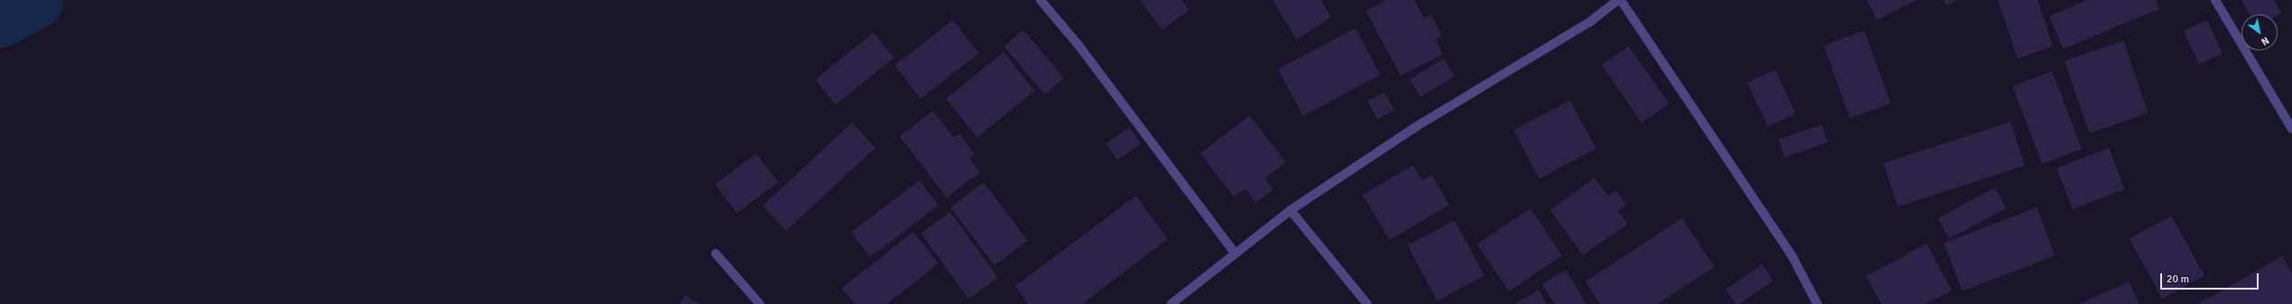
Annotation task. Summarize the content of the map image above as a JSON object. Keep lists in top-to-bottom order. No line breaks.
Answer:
{"scale_bar":"20 m","north":"bottom right"}
